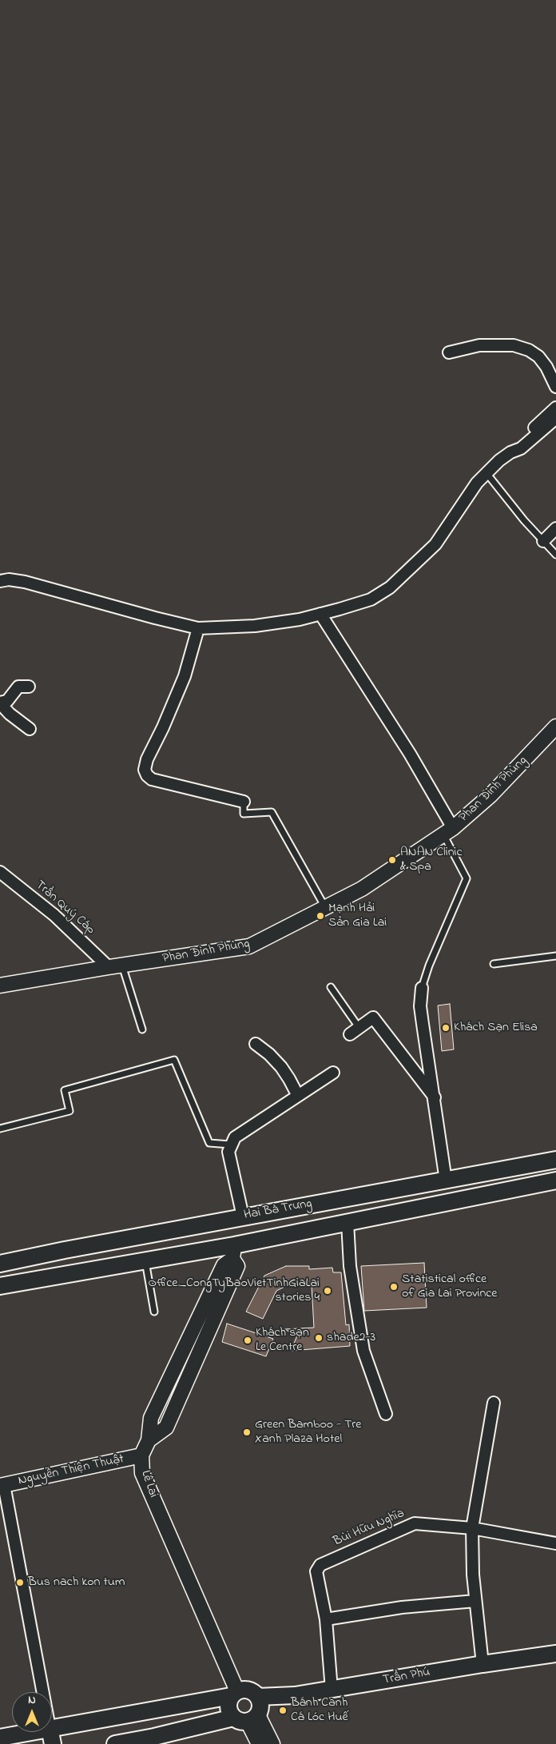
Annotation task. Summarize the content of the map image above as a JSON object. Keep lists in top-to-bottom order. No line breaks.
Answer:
{"streets":{"main road":["Hai Bà Trưng","Trần Phú"],"street":["Phan Đình Phùng","Trần Quý Cáp","Nguyễn Thiện Thuật","Lê Lai","Bùi Hữu Nghĩa"]},"crossings":[["Phan Đình Phùng","Trần Quý Cáp"],["Nguyễn Thiện Thuật","Lê Lai"],["Lê Lai","Trần Phú"],["Bùi Hữu Nghĩa","Trần Phú"]],"places":["ANAN Clinic & Spa","Mạnh Hải Sản Gia Lai","Khách Sạn Elisa","Statistical office of Gia Lai Province","Office_CongTyBaoVietTinhGiaLai stories 4","shade2-3","Khách sạn Le Centre","Green Bamboo - Tre Xanh Plaza Hotel","Bus nach kon tum","Bánh Canh Cá Lóc Huế"],"north":"top"}
